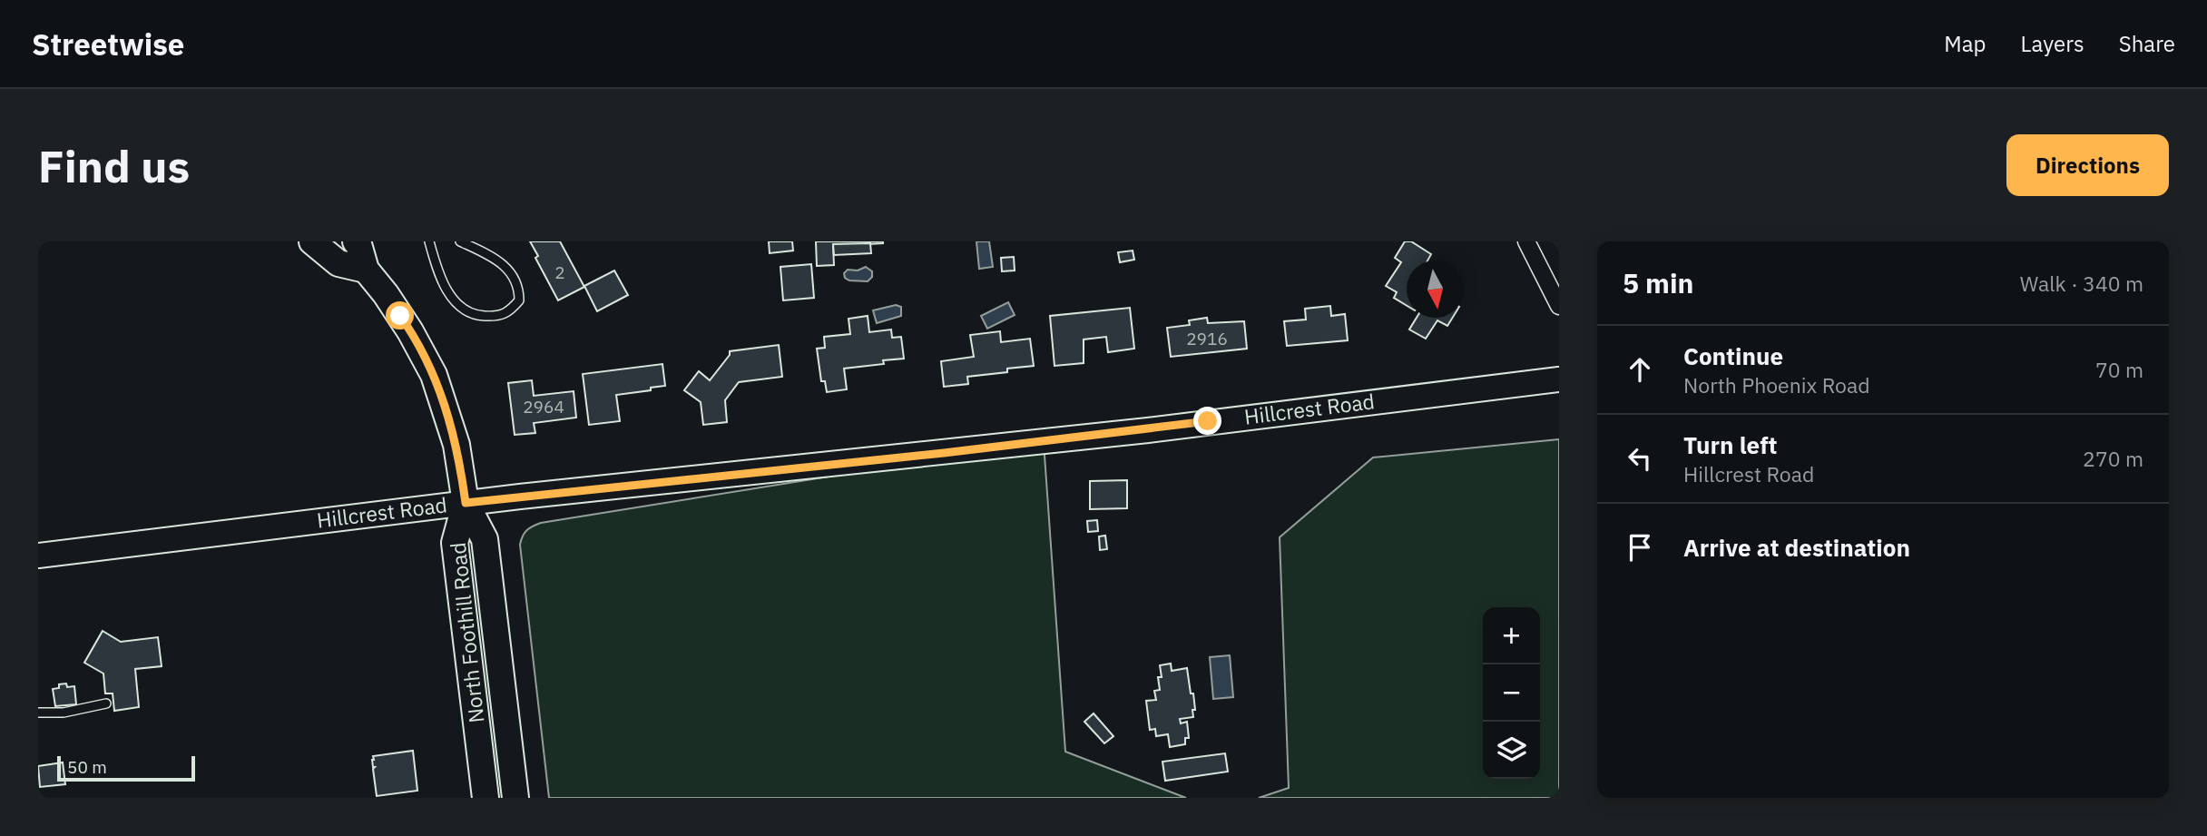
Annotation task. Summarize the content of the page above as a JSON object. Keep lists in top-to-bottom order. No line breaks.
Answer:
{"streets":{"main road":["North Foothill Road"],"street":["Hillcrest Road"]},"crossings":[["Hillcrest Road","North Foothill Road"]],"house_numbers":["2","2916","2964"],"scale_bar":"50 m","north":"bottom","page":{"header":"Streetwise","nav":["Map","Layers","Share"],"buttons":"Directions","title":"Find us","heading":["5 min","Walk · 340 m"],"list":[["Continue","North Phoenix Road","70 m"],["Turn left","Hillcrest Road","270 m"],"Arrive at destination"],"map_buttons":["+","−"],"scale":"50 m"}}
